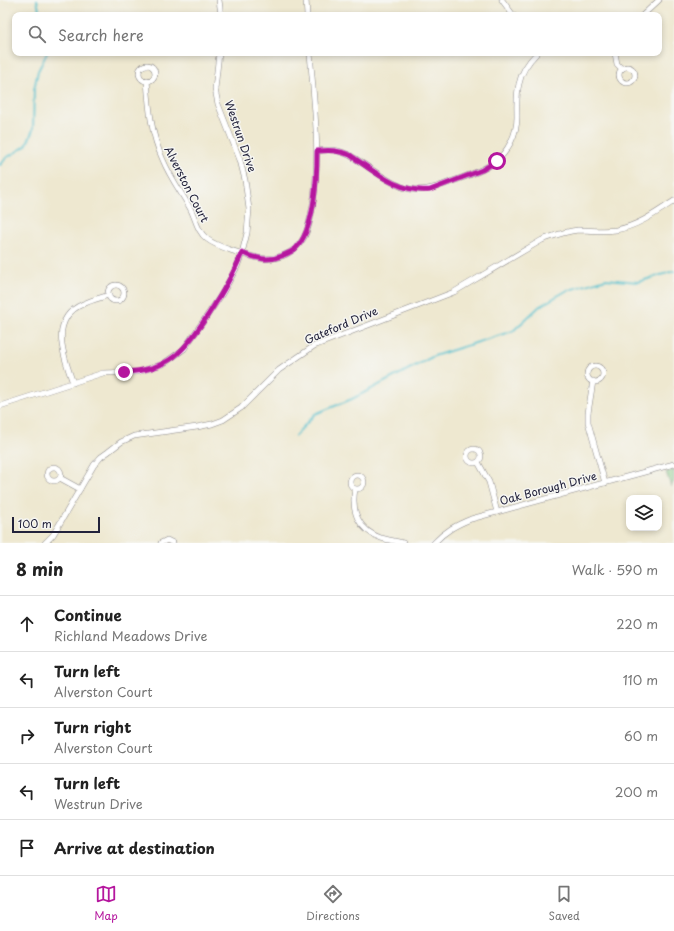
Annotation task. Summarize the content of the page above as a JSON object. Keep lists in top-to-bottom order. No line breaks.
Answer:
{"streets":{"street":["Westrun Drive","Alverston Court","Gateford Drive","Oak Borough Drive"]},"crossings":[["Westrun Drive","Alverston Court"]],"scale_bar":"100 m","page":{"search":"Search here","scale":"100 m","heading":["8 min","Walk · 590 m"],"list":[["Continue","Richland Meadows Drive","220 m"],["Turn left","Alverston Court","110 m"],["Turn right","Alverston Court","60 m"],["Turn left","Westrun Drive","200 m"],"Arrive at destination"],"nav":["Map","Directions","Saved"]}}
